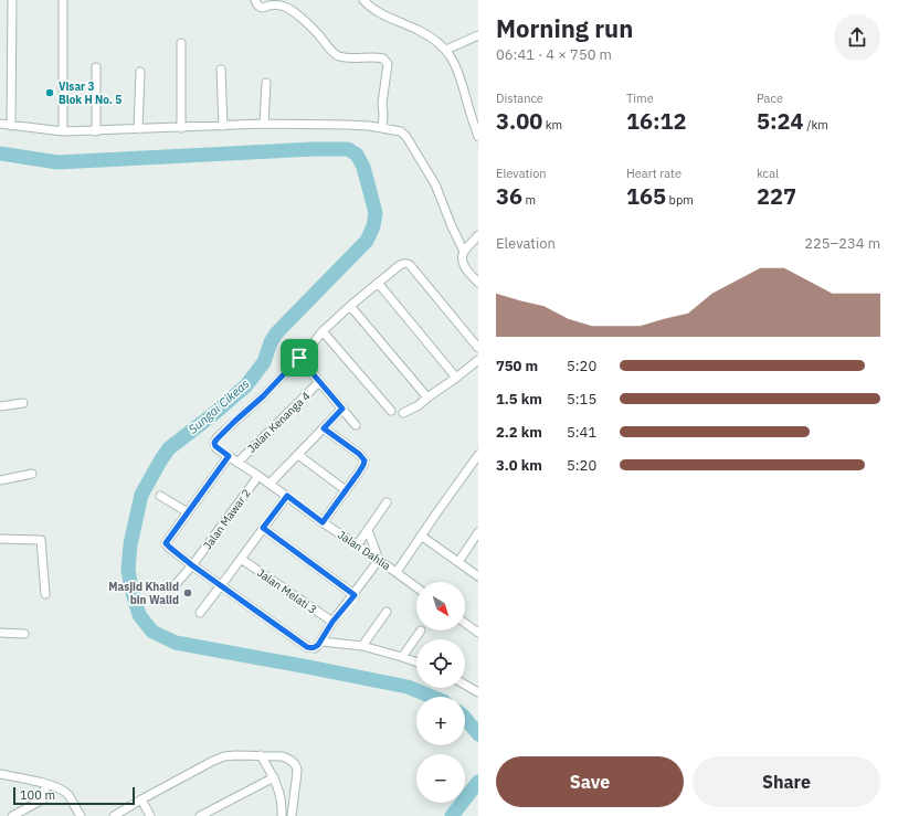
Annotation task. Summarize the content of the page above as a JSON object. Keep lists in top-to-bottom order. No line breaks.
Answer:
{"streets":{"street":["Jalan Kenanga 4","Jalan Mawar 2","Jalan Dahlia","Jalan Melati 3"]},"crossings":[["Jalan Kenanga 4","Jalan Dahlia"],["Jalan Mawar 2","Jalan Dahlia"]],"water":["Sungai Cikeas"],"places":["Visar 3 Blok H No. 5","Masjid Khalid bin Walid"],"scale_bar":"100 m","north":"bottom right","page":{"heading":["Morning run","06:41 · 4 × 750 m"],"stats":[["Distance","3.00 km"],["Time","16:12"],["Pace","5:24 /km"],["Elevation","36 m"],["Heart rate","165 bpm"],["kcal","227"]],"chart":["Elevation","225–234 m"],"list":[{"name":"750 m","note":"5:20"},{"name":"1.5 km","note":"5:15"},{"name":"2.2 km","note":"5:41"},{"name":"3.0 km","note":"5:20"}],"map_buttons":["+","−"],"buttons":["Save","Share"],"scale":"100 m"}}
